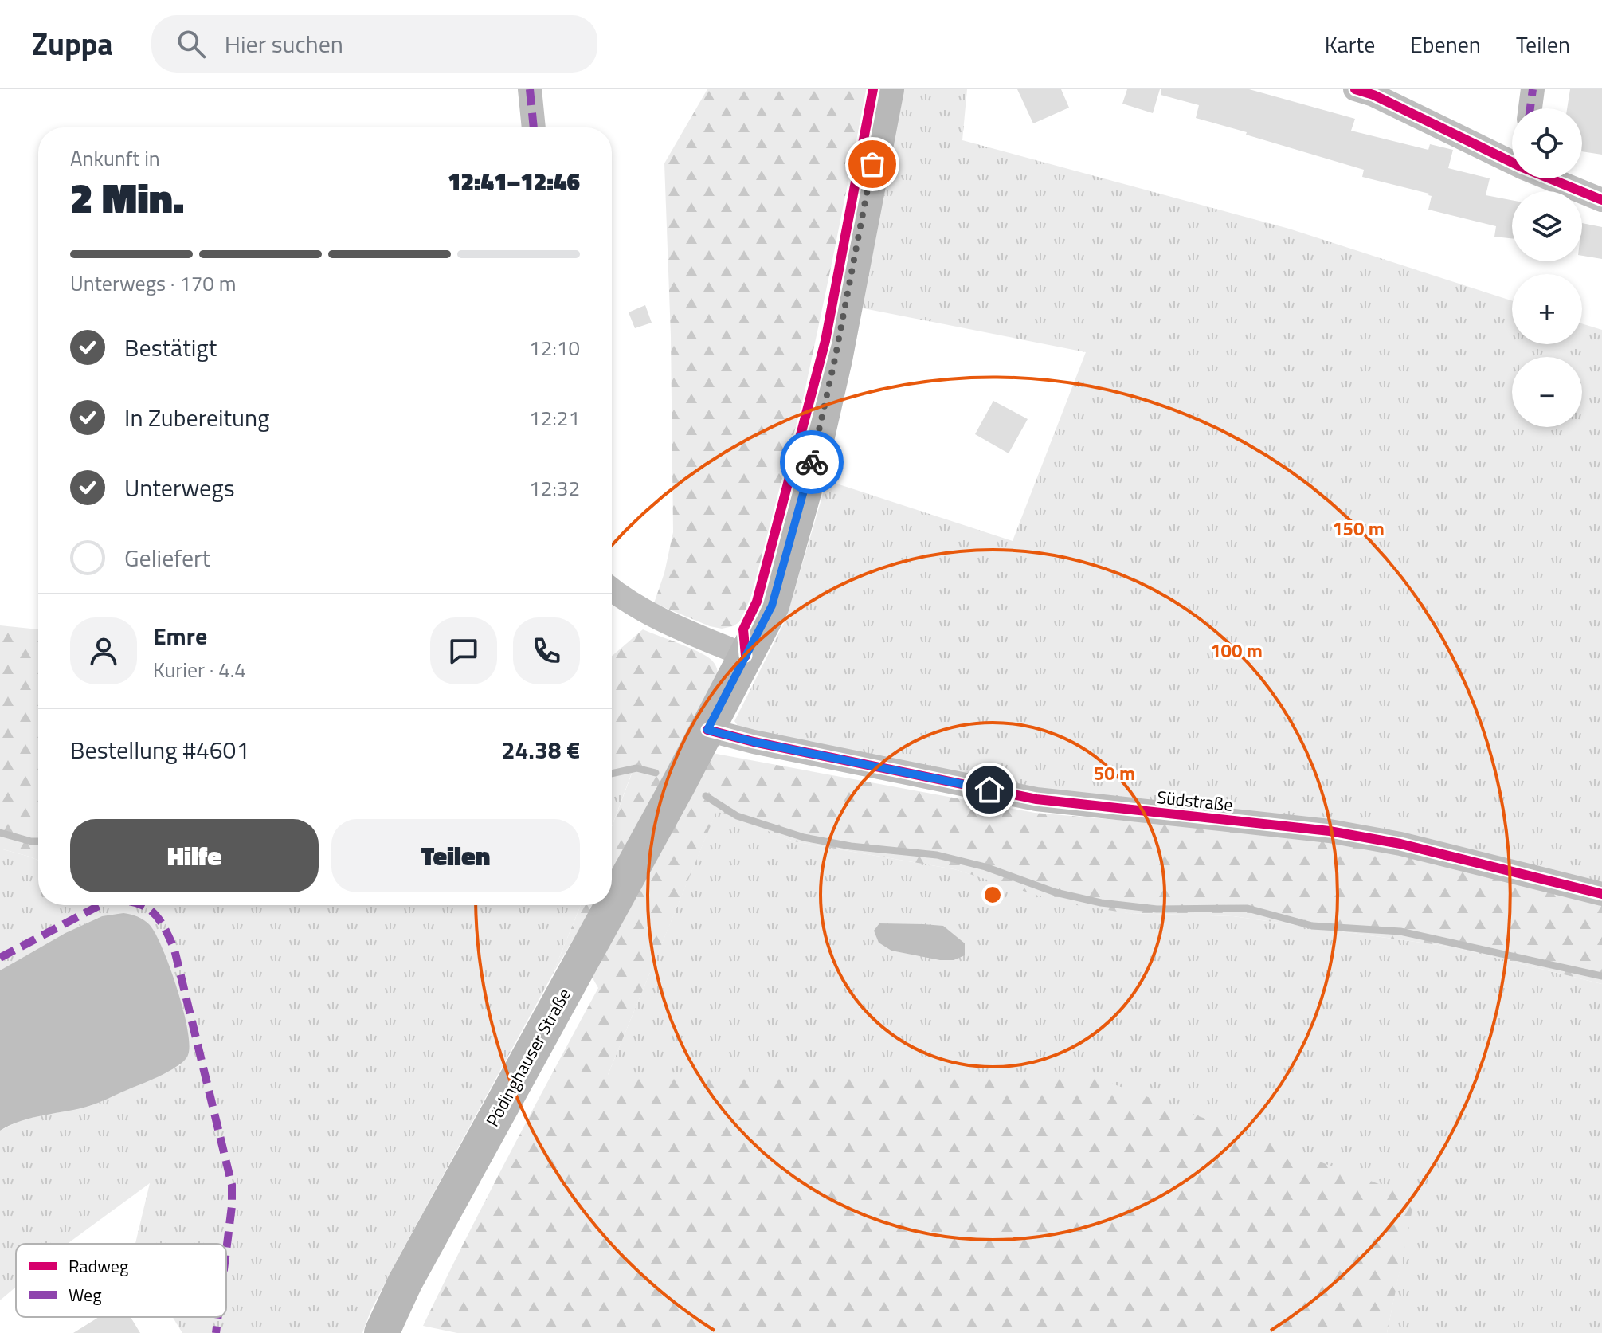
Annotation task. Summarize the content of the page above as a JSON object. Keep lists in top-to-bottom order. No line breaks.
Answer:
{"streets":{"main road":["Pödinghauser Straße"],"street":["Südstraße"]},"crossings":[["Südstraße","Pödinghauser Straße"]],"legend":["Radweg","Weg"],"page":{"header":"Zuppa","search":"Hier suchen","nav":["Karte","Ebenen","Teilen"],"map_buttons":["+","−"],"heading":["2 Min.","Ankunft in","12:41–12:46"],"panel":["Emre","Kurier · 4.4","Bestellung #4601","24.38 €"],"bar":"Unterwegs · 170 m","list":[["Bestätigt","12:10"],["In Zubereitung","12:21"],["Unterwegs","12:32"],"Geliefert"],"buttons":["Hilfe","Teilen"]},"rings":["150 m","100 m","50 m"]}
